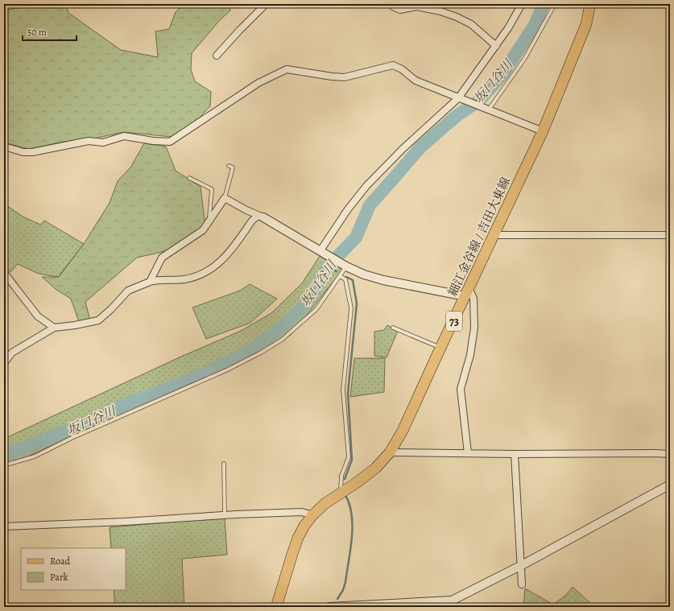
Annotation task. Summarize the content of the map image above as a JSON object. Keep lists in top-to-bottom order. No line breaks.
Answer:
{"streets":{"main road":["細江金谷線 / 吉田大東線","73"]},"water":["坂口谷川"],"legend":["Road","Park"],"scale_bar":"50 m"}
